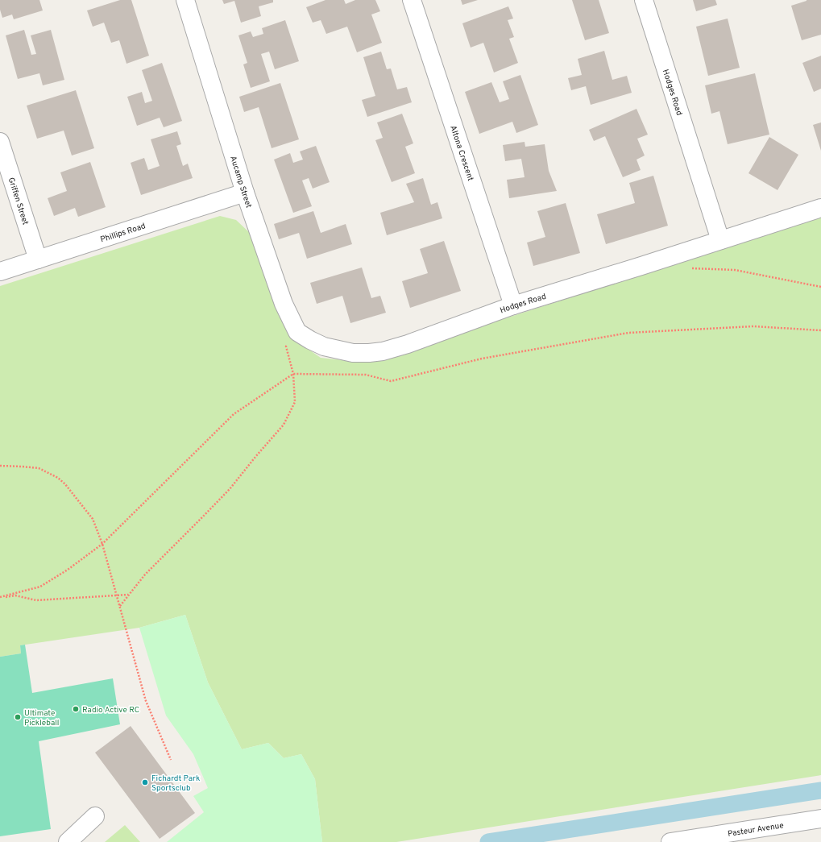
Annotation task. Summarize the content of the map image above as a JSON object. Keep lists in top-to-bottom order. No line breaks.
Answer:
{"streets":{"street":["Hodges Road","Altona Crescent","Aucamp Street","Griffen Street","Phillips Road","Pasteur Avenue"]},"crossings":[["Hodges Road","Altona Crescent"],["Hodges Road","Aucamp Street"],["Aucamp Street","Phillips Road"],["Griffen Street","Phillips Road"]],"places":["Radio Active RC","Ultimate Pickleball","Fichardt Park Sportsclub"]}
